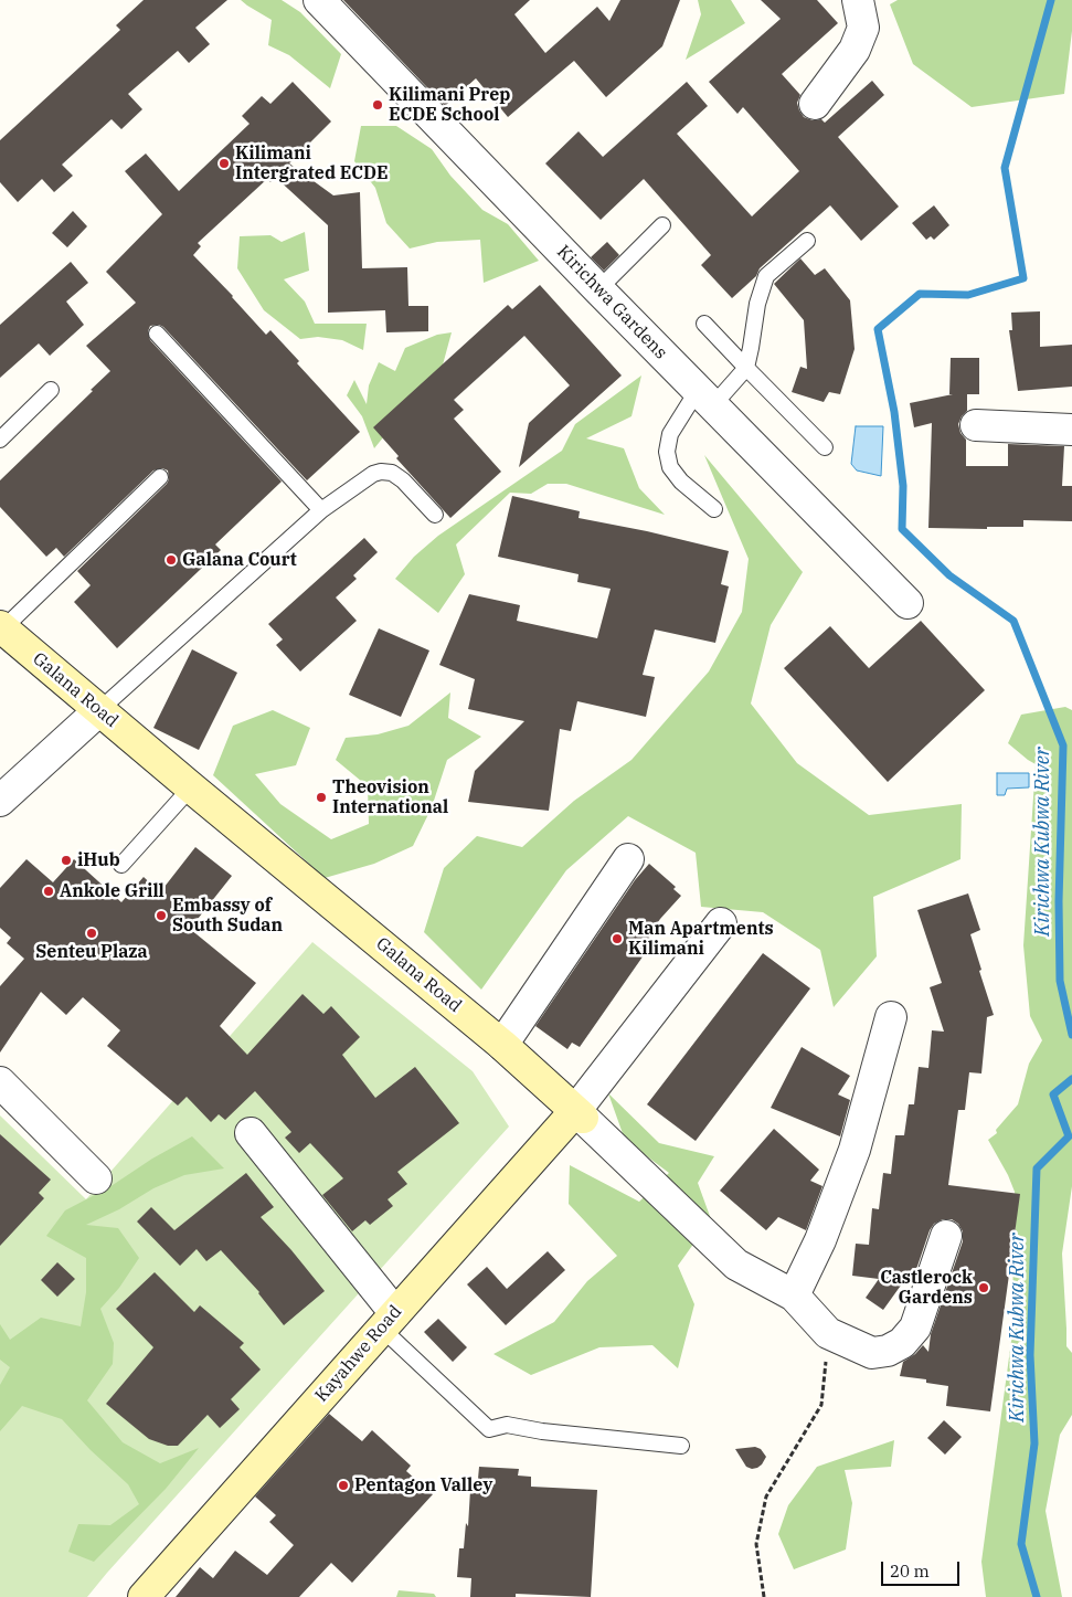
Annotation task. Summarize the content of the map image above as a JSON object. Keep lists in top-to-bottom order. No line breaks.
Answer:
{"streets":{"main road":["Galana Road","Kayahwe Road"],"street":["Kirichwa Gardens"]},"crossings":[["Galana Road","Kayahwe Road"]],"water":["Kirichwa Kubwa River"],"places":["Kilimani Prep ECDE School","Kilimani Intergrated ECDE","Galana Court","Theovision International","iHub","Ankole Grill","Embassy of South Sudan","Senteu Plaza","Man Apartments Kilimani","Castlerock Gardens","Pentagon Valley"],"scale_bar":"20 m"}
